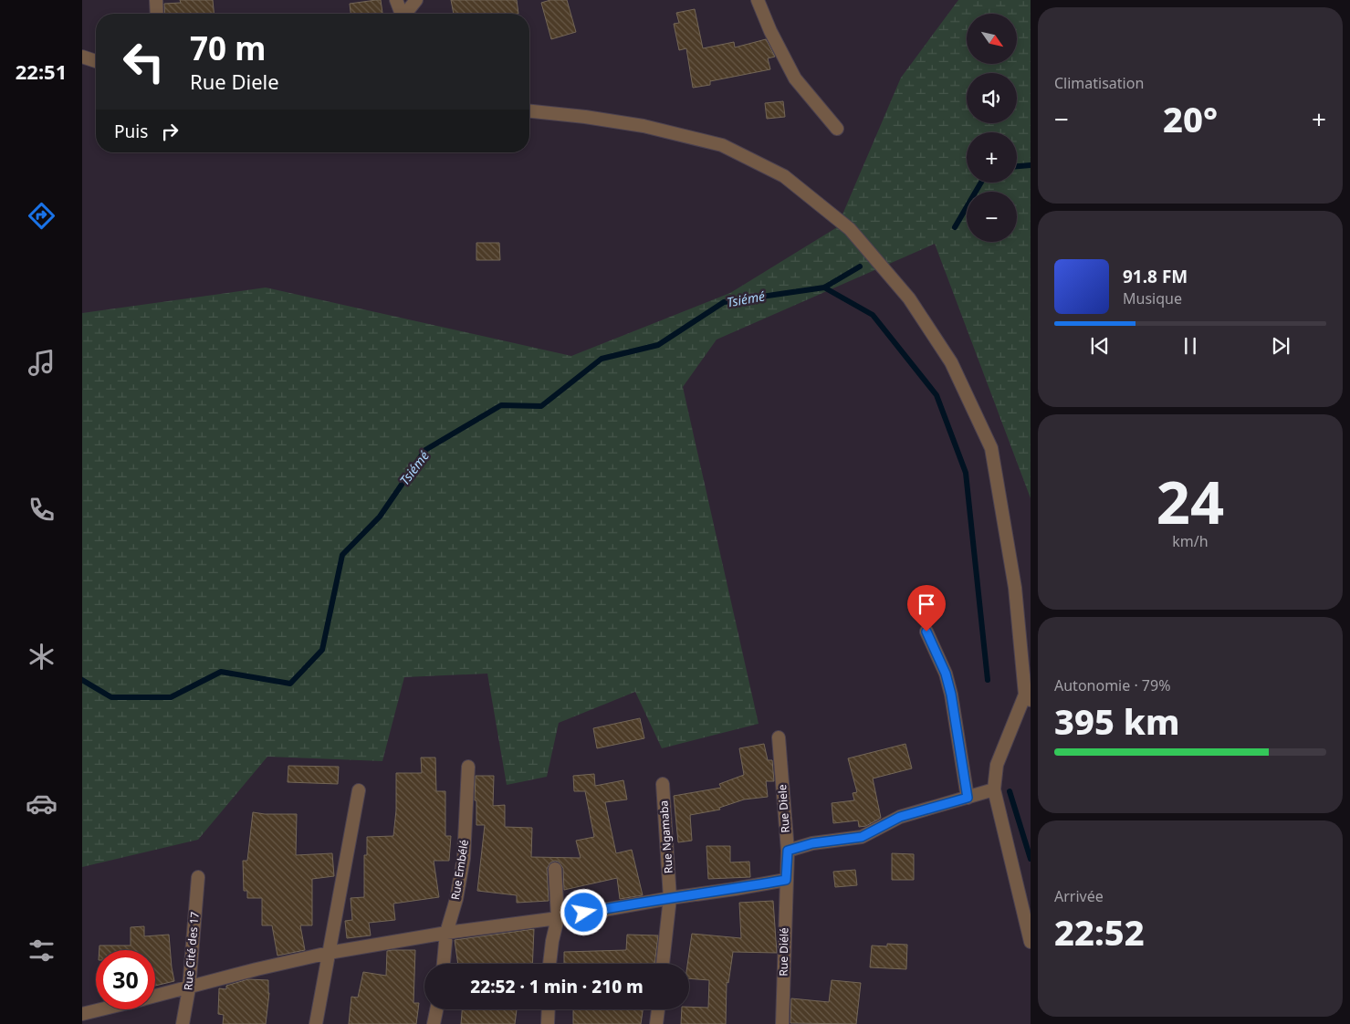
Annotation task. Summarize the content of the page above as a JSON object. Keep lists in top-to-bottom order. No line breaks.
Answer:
{"streets":{"street":["Rue Diele","Rue Ngamaba","Rue Embélé","Rue Cité des 17","Rue Diélé"]},"crossings":[["Rue Diele","Rue Diélé"]],"water":["Tsiémé"],"north":"bottom right","page":{"tabs":"22:51","tile":["Climatisation",["24","km/h"],["Autonomie · 79%","395 km"],["Arrivée","22:52"]],"map_buttons":["+","−"],"turn":["70 m","Rue Diele"],"heat":["−","20°","+"],"then":"Puis","song":["91.8 FM","Musique"],"limit":"30","trip":"22:52 · 1 min · 210 m"}}
